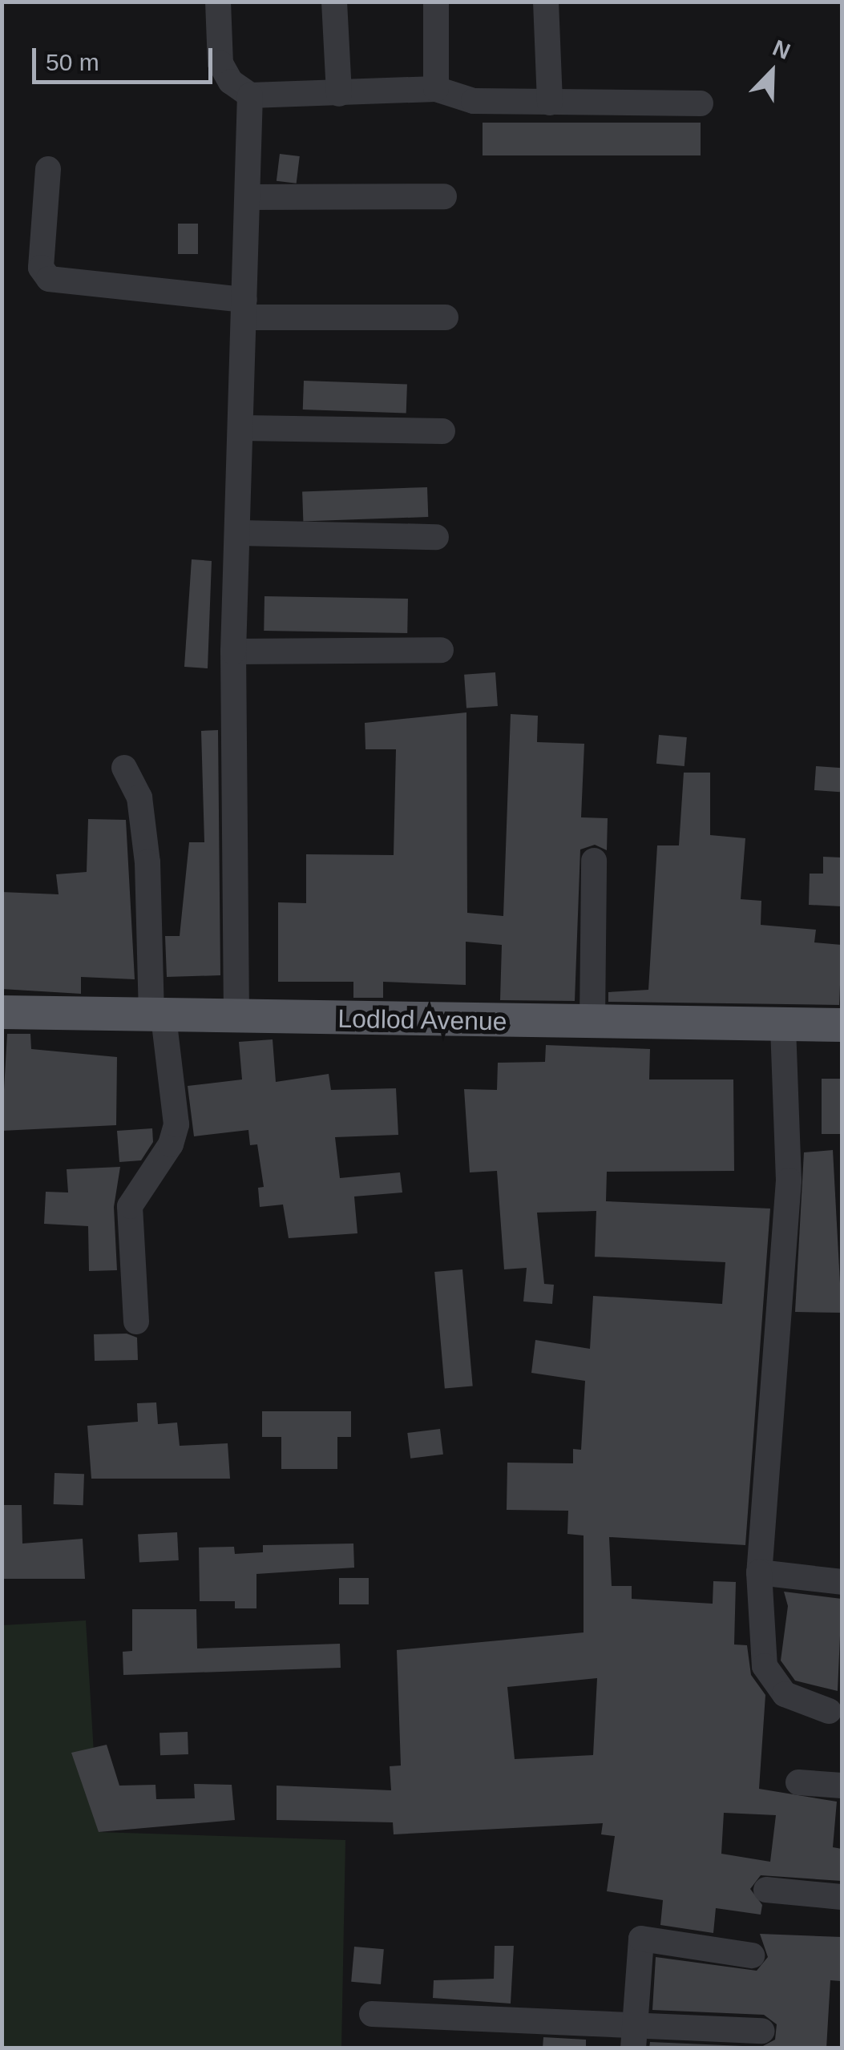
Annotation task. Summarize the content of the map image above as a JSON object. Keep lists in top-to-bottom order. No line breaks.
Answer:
{"streets":{"main road":["Lodlod Avenue"]},"scale_bar":"50 m","north":"top right"}
